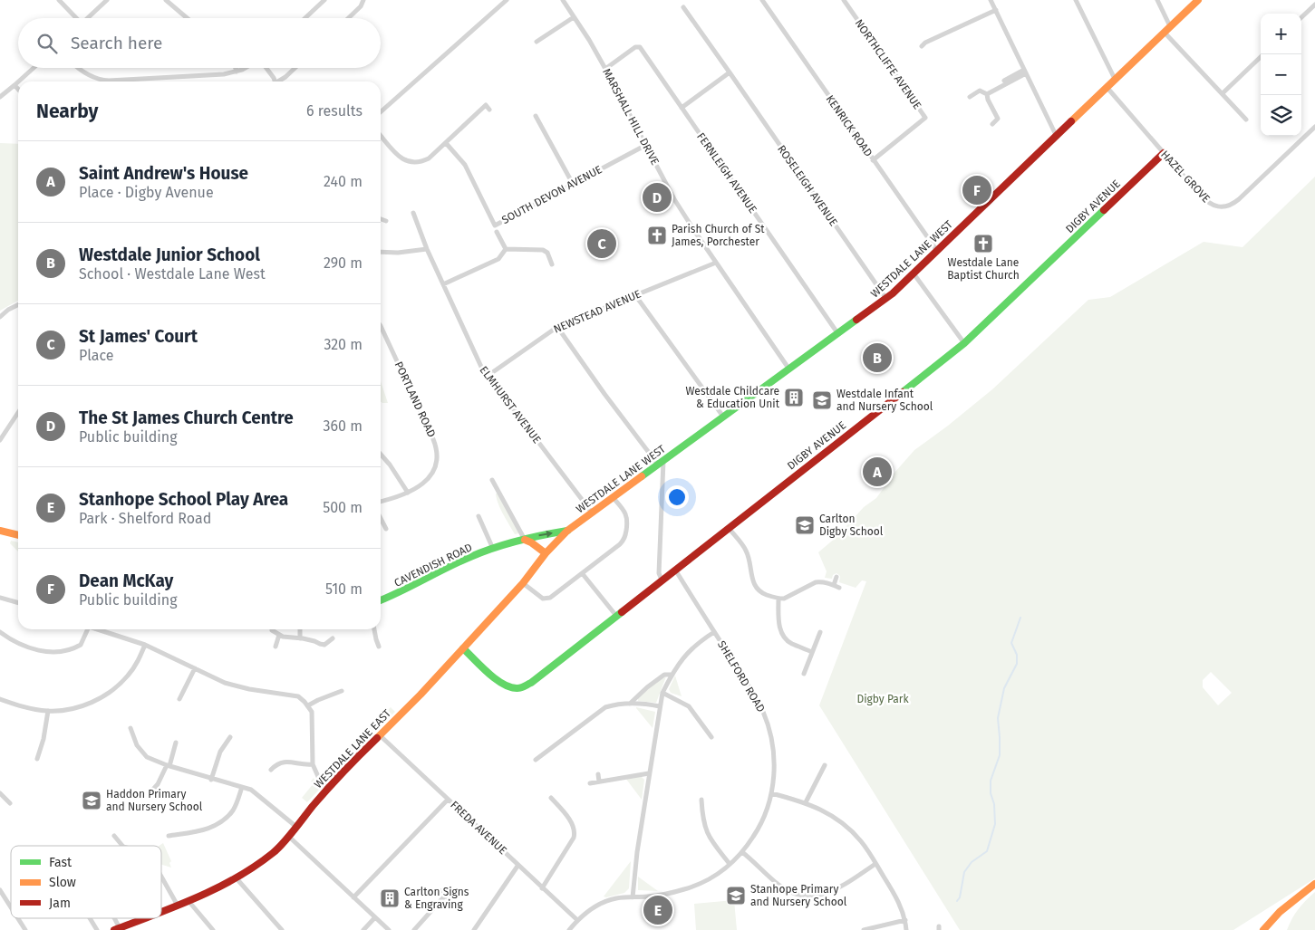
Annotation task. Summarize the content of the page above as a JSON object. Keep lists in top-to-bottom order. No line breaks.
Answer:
{"streets":{"street":["NORTHCLIFFE AVENUE","MARSHALL HILL DRIVE","KENRICK ROAD","FERNLEIGH AVENUE","HAZEL GROVE","ROSELEIGH AVENUE","SOUTH DEVON AVENUE","DIGBY AVENUE","WESTDALE LANE WEST","NEWSTEAD AVENUE","PORTLAND ROAD","ELMHURST AVENUE","CAVENDISH ROAD","SHELFORD ROAD","WESTDALE LANE EAST","FREDA AVENUE"]},"crossings":[["NORTHCLIFFE AVENUE","KENRICK ROAD"],["MARSHALL HILL DRIVE","FERNLEIGH AVENUE"],["MARSHALL HILL DRIVE","SOUTH DEVON AVENUE"],["MARSHALL HILL DRIVE","WESTDALE LANE WEST"],["MARSHALL HILL DRIVE","NEWSTEAD AVENUE"],["KENRICK ROAD","WESTDALE LANE WEST"],["FERNLEIGH AVENUE","WESTDALE LANE WEST"],["HAZEL GROVE","DIGBY AVENUE"],["HAZEL GROVE","WESTDALE LANE WEST"],["ROSELEIGH AVENUE","WESTDALE LANE WEST"],["DIGBY AVENUE","SHELFORD ROAD"],["DIGBY AVENUE","WESTDALE LANE EAST"],["WESTDALE LANE WEST","ELMHURST AVENUE"],["WESTDALE LANE WEST","CAVENDISH ROAD"],["WESTDALE LANE WEST","WESTDALE LANE EAST"],["NEWSTEAD AVENUE","ELMHURST AVENUE"],["CAVENDISH ROAD","WESTDALE LANE EAST"],["SHELFORD ROAD","FREDA AVENUE"],["WESTDALE LANE EAST","FREDA AVENUE"]],"parks":["Digby Park"],"places":{"church":["Parish Church of St James, Porchester","Westdale Lane Baptist Church"],"building":["Westdale Childcare & Education Unit","Carlton Signs & Engraving"],"school or university":["Westdale Infant and Nursery School","Carlton Digby School","Haddon Primary and Nursery School","Stanhope Primary and Nursery School"]},"legend":["Fast","Slow","Jam"],"page":{"map_buttons":["+","−"],"search":"Search here","heading":["Nearby","6 results"],"list":[{"mark":"A","name":"Saint Andrew's House","note":"Place · Digby Avenue","value":"240 m"},{"mark":"B","name":"Westdale Junior School","note":"School · Westdale Lane West","value":"290 m"},{"mark":"C","name":"St James' Court","note":"Place","value":"320 m"},{"mark":"D","name":"The St James Church Centre","note":"Public building","value":"360 m"},{"mark":"E","name":"Stanhope School Play Area","note":"Park · Shelford Road","value":"500 m"},{"mark":"F","name":"Dean McKay","note":"Public building","value":"510 m"}],"pins":["F","D","C","B","A","E"]}}
